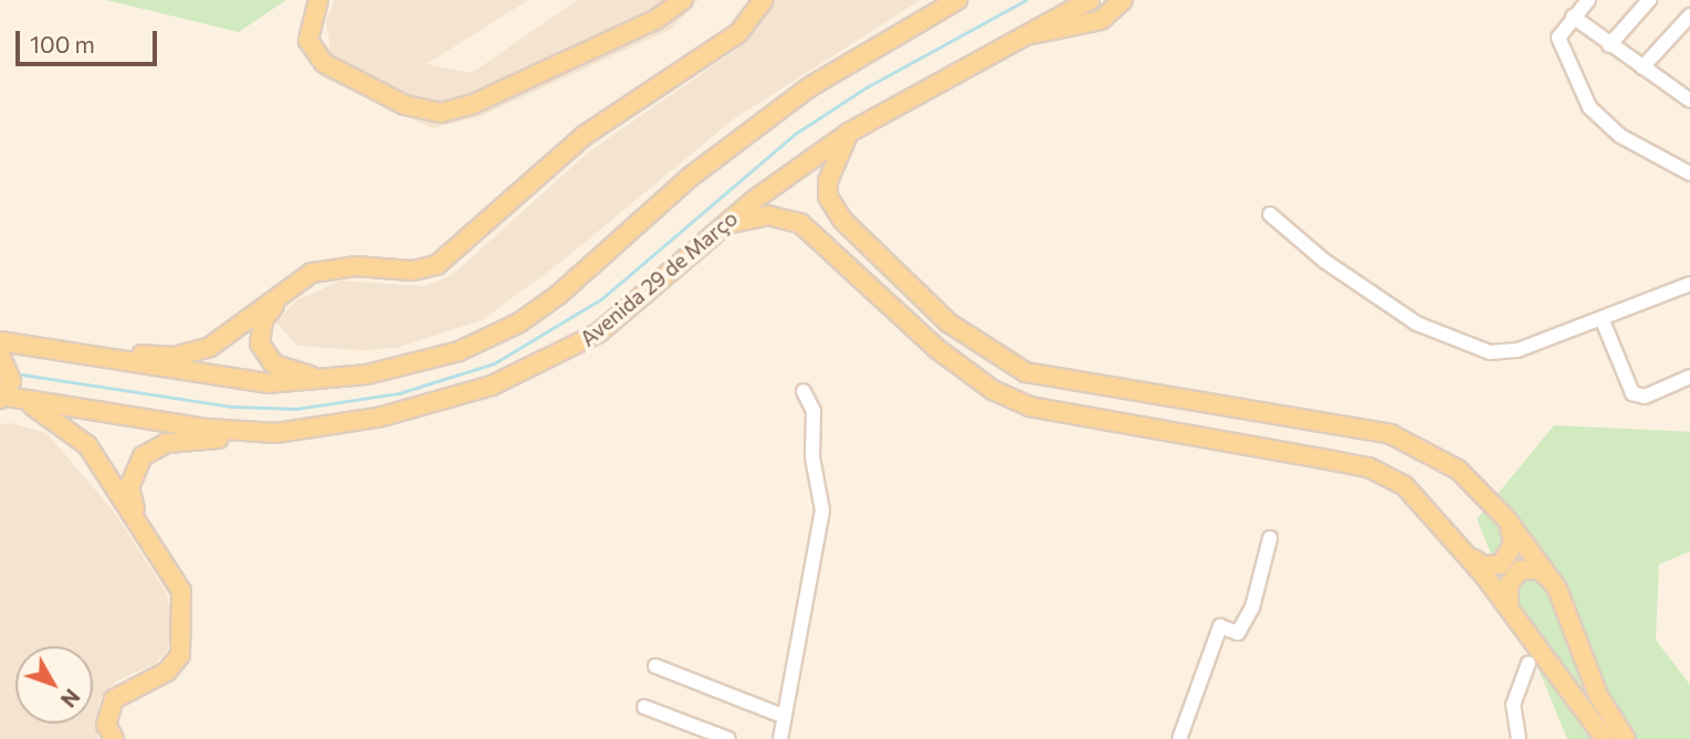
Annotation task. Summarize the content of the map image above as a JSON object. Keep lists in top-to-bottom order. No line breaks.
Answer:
{"streets":{"main road":["Avenida 29 de Março"]},"scale_bar":"100 m","north":"bottom right"}
